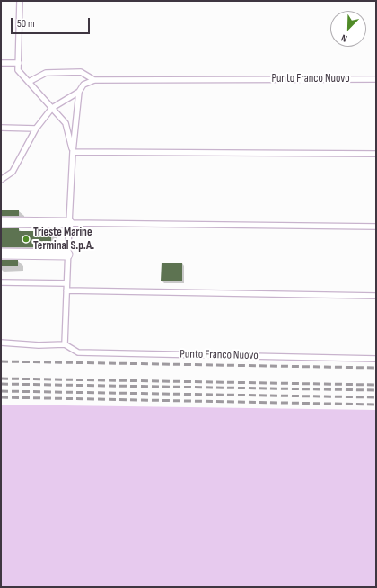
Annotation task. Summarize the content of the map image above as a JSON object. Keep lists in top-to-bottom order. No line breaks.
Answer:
{"streets":{"lane":["Punto Franco Nuovo"]},"places":["Trieste Marine Terminal S.p.A."],"scale_bar":"50 m","north":"bottom left"}
